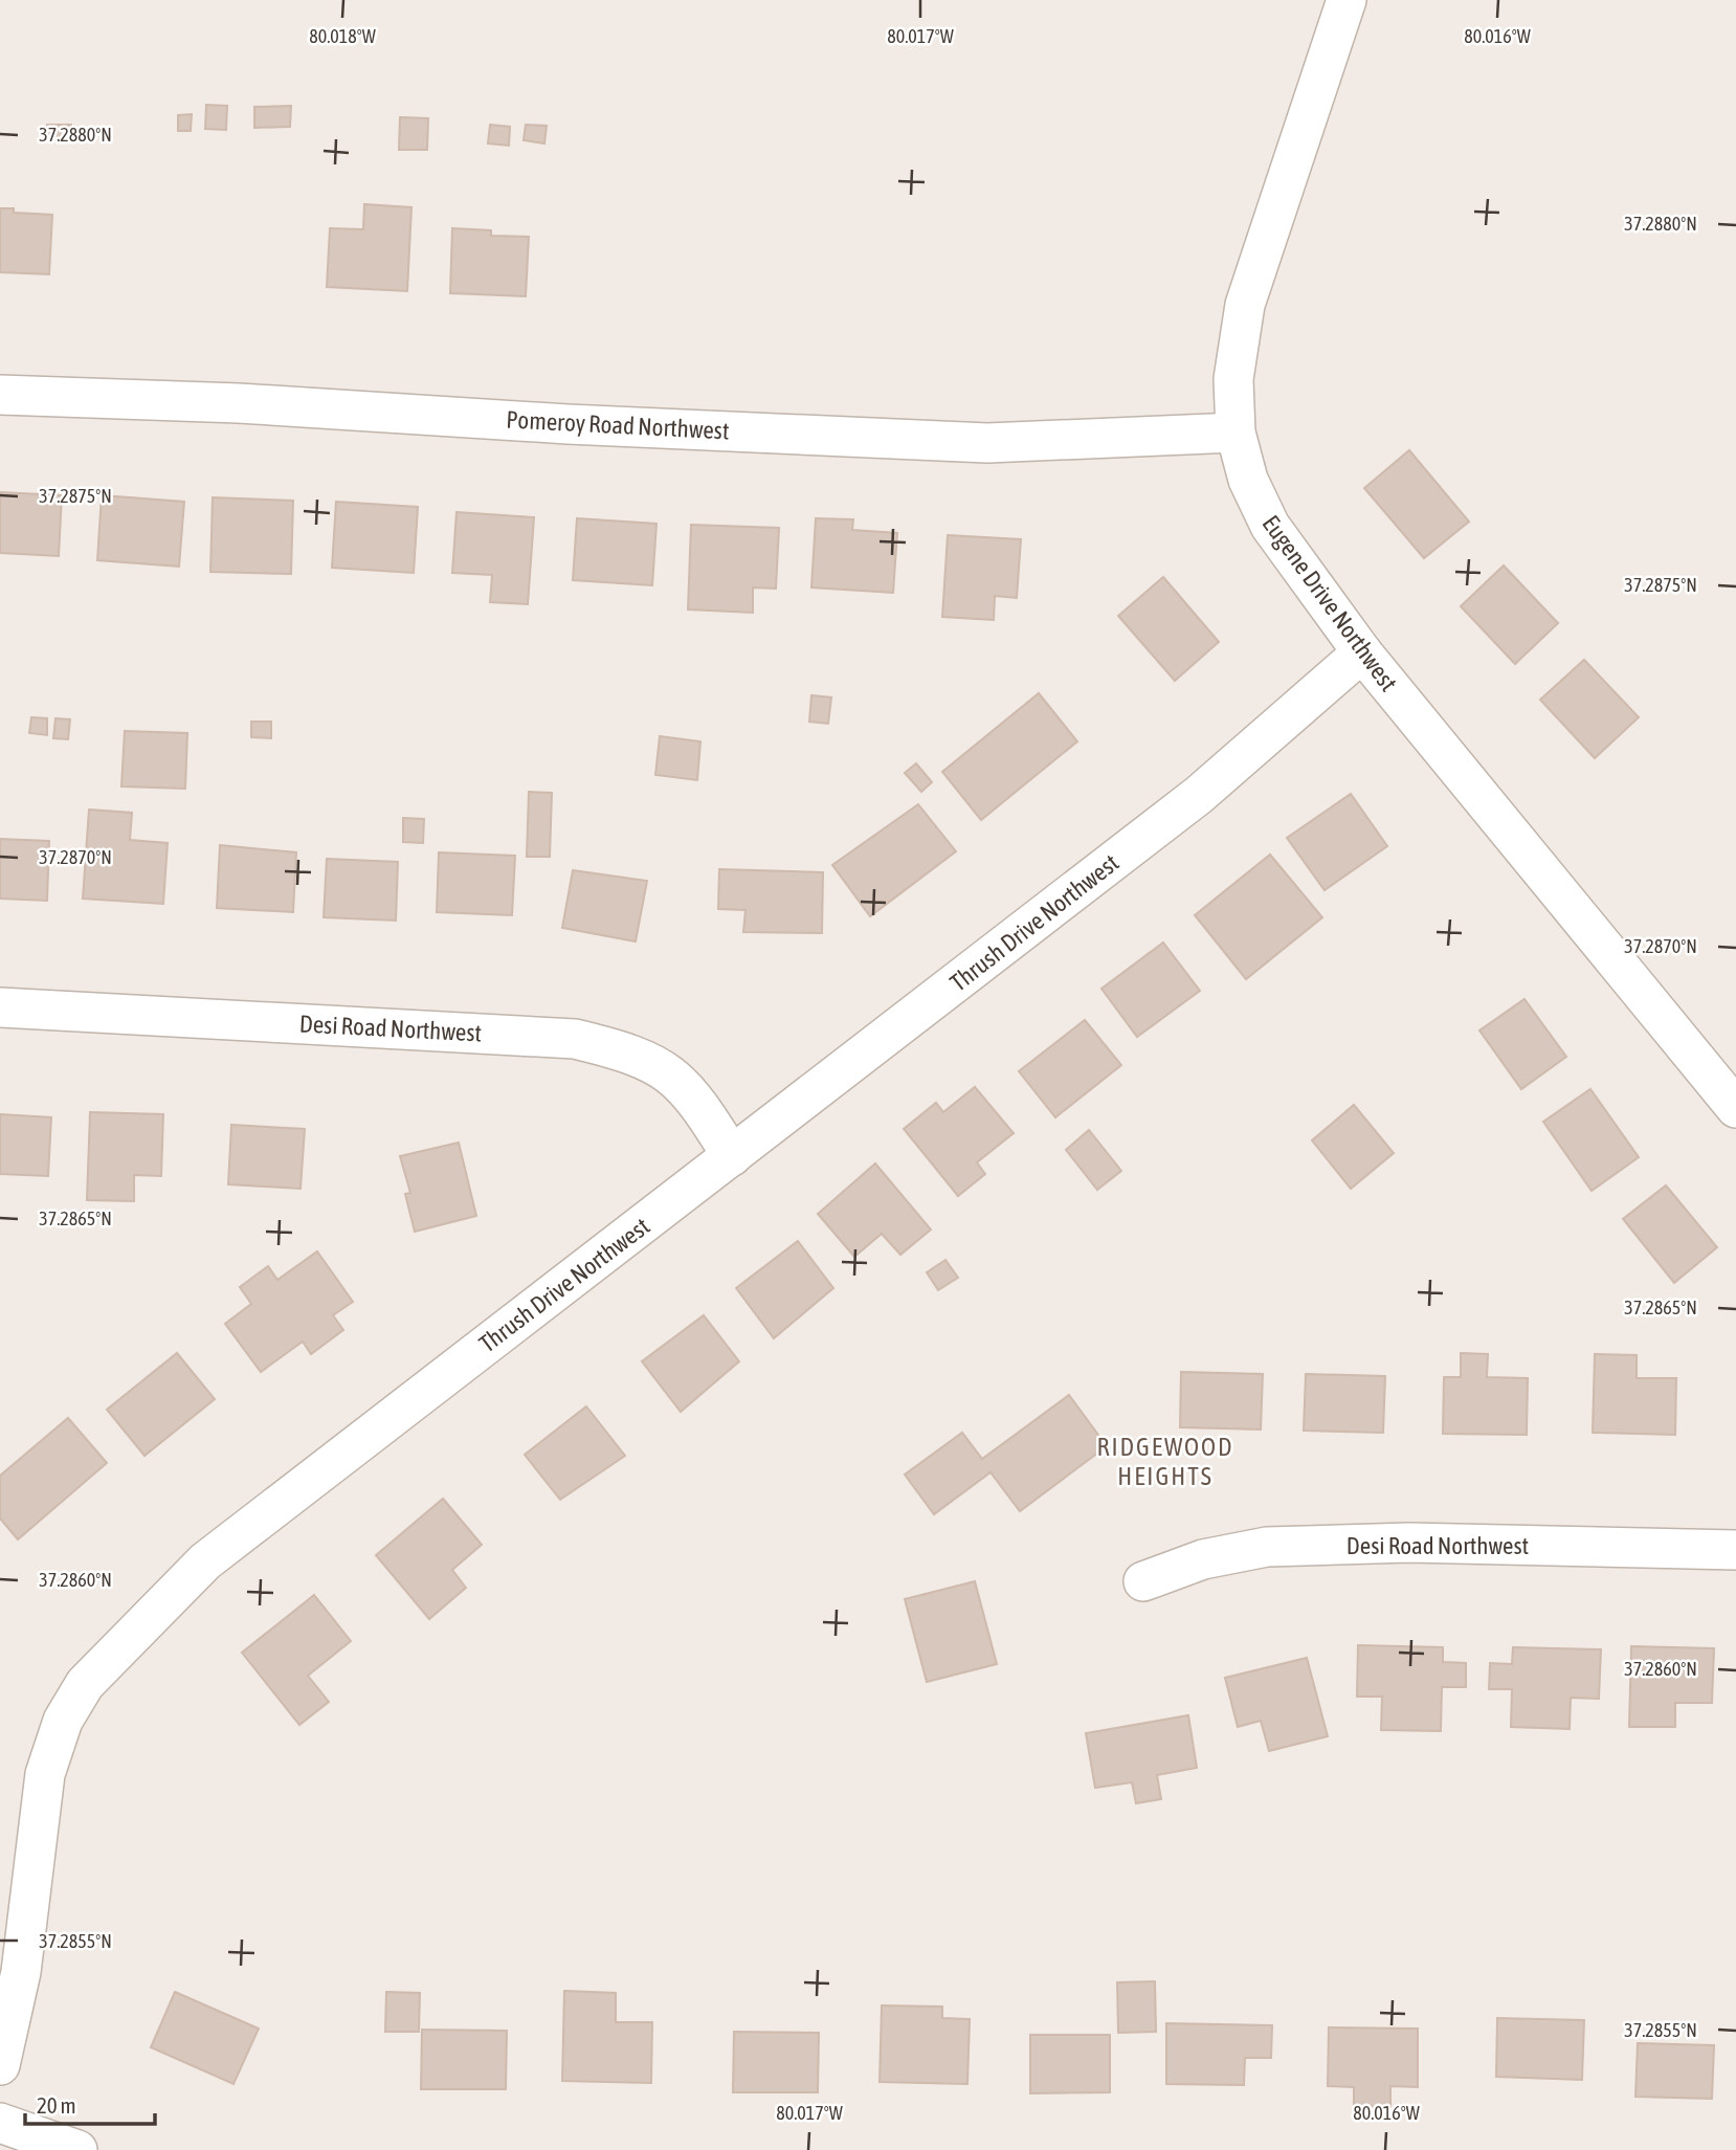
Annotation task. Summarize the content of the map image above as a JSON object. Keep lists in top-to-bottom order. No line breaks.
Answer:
{"streets":{"street":["Pomeroy Road Northwest","Eugene Drive Northwest","Thrush Drive Northwest","Desi Road Northwest"]},"crossings":[["Pomeroy Road Northwest","Eugene Drive Northwest"],["Eugene Drive Northwest","Thrush Drive Northwest"],["Thrush Drive Northwest","Desi Road Northwest"]],"districts":["RIDGEWOOD HEIGHTS"],"scale_bar":"20 m","coordinates":["80.018°W","80.017°W","80.016°W","37.2880°N","37.2875°N","37.2870°N","37.2865°N","37.2860°N","37.2855°N"]}
